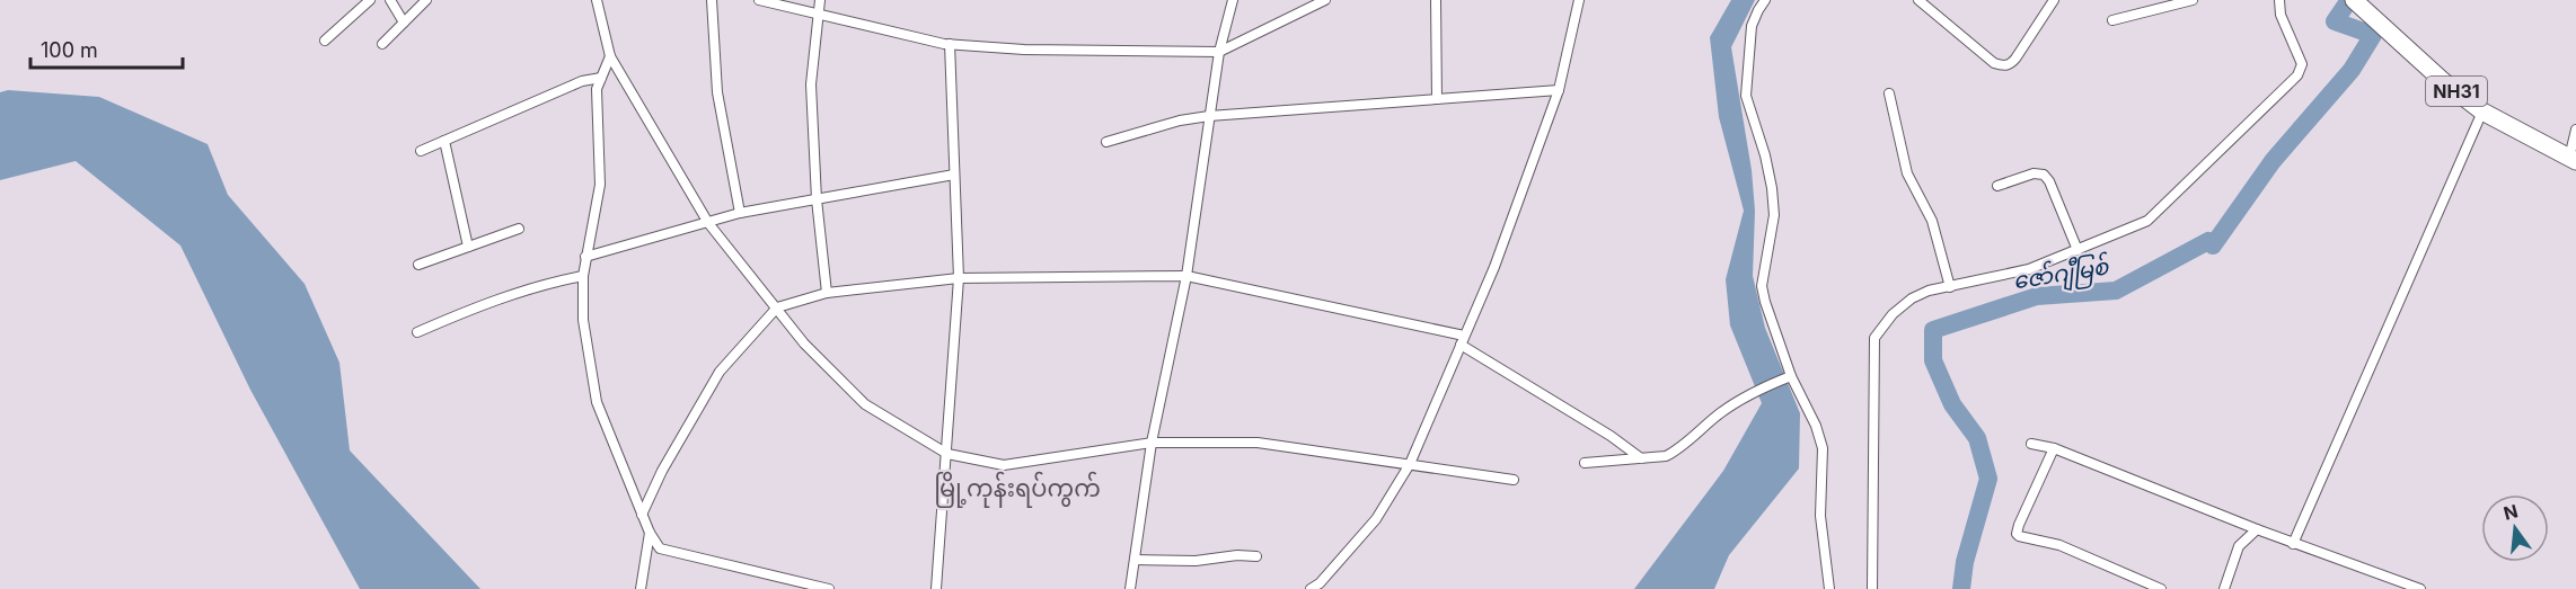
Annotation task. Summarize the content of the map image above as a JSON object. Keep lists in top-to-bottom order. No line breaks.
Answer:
{"streets":{"highway":["NH31"]},"districts":["မြို့ကုန်းရပ်ကွက်"],"water":["ဇော်ဂျီမြစ်"],"scale_bar":"100 m","north":"top"}
